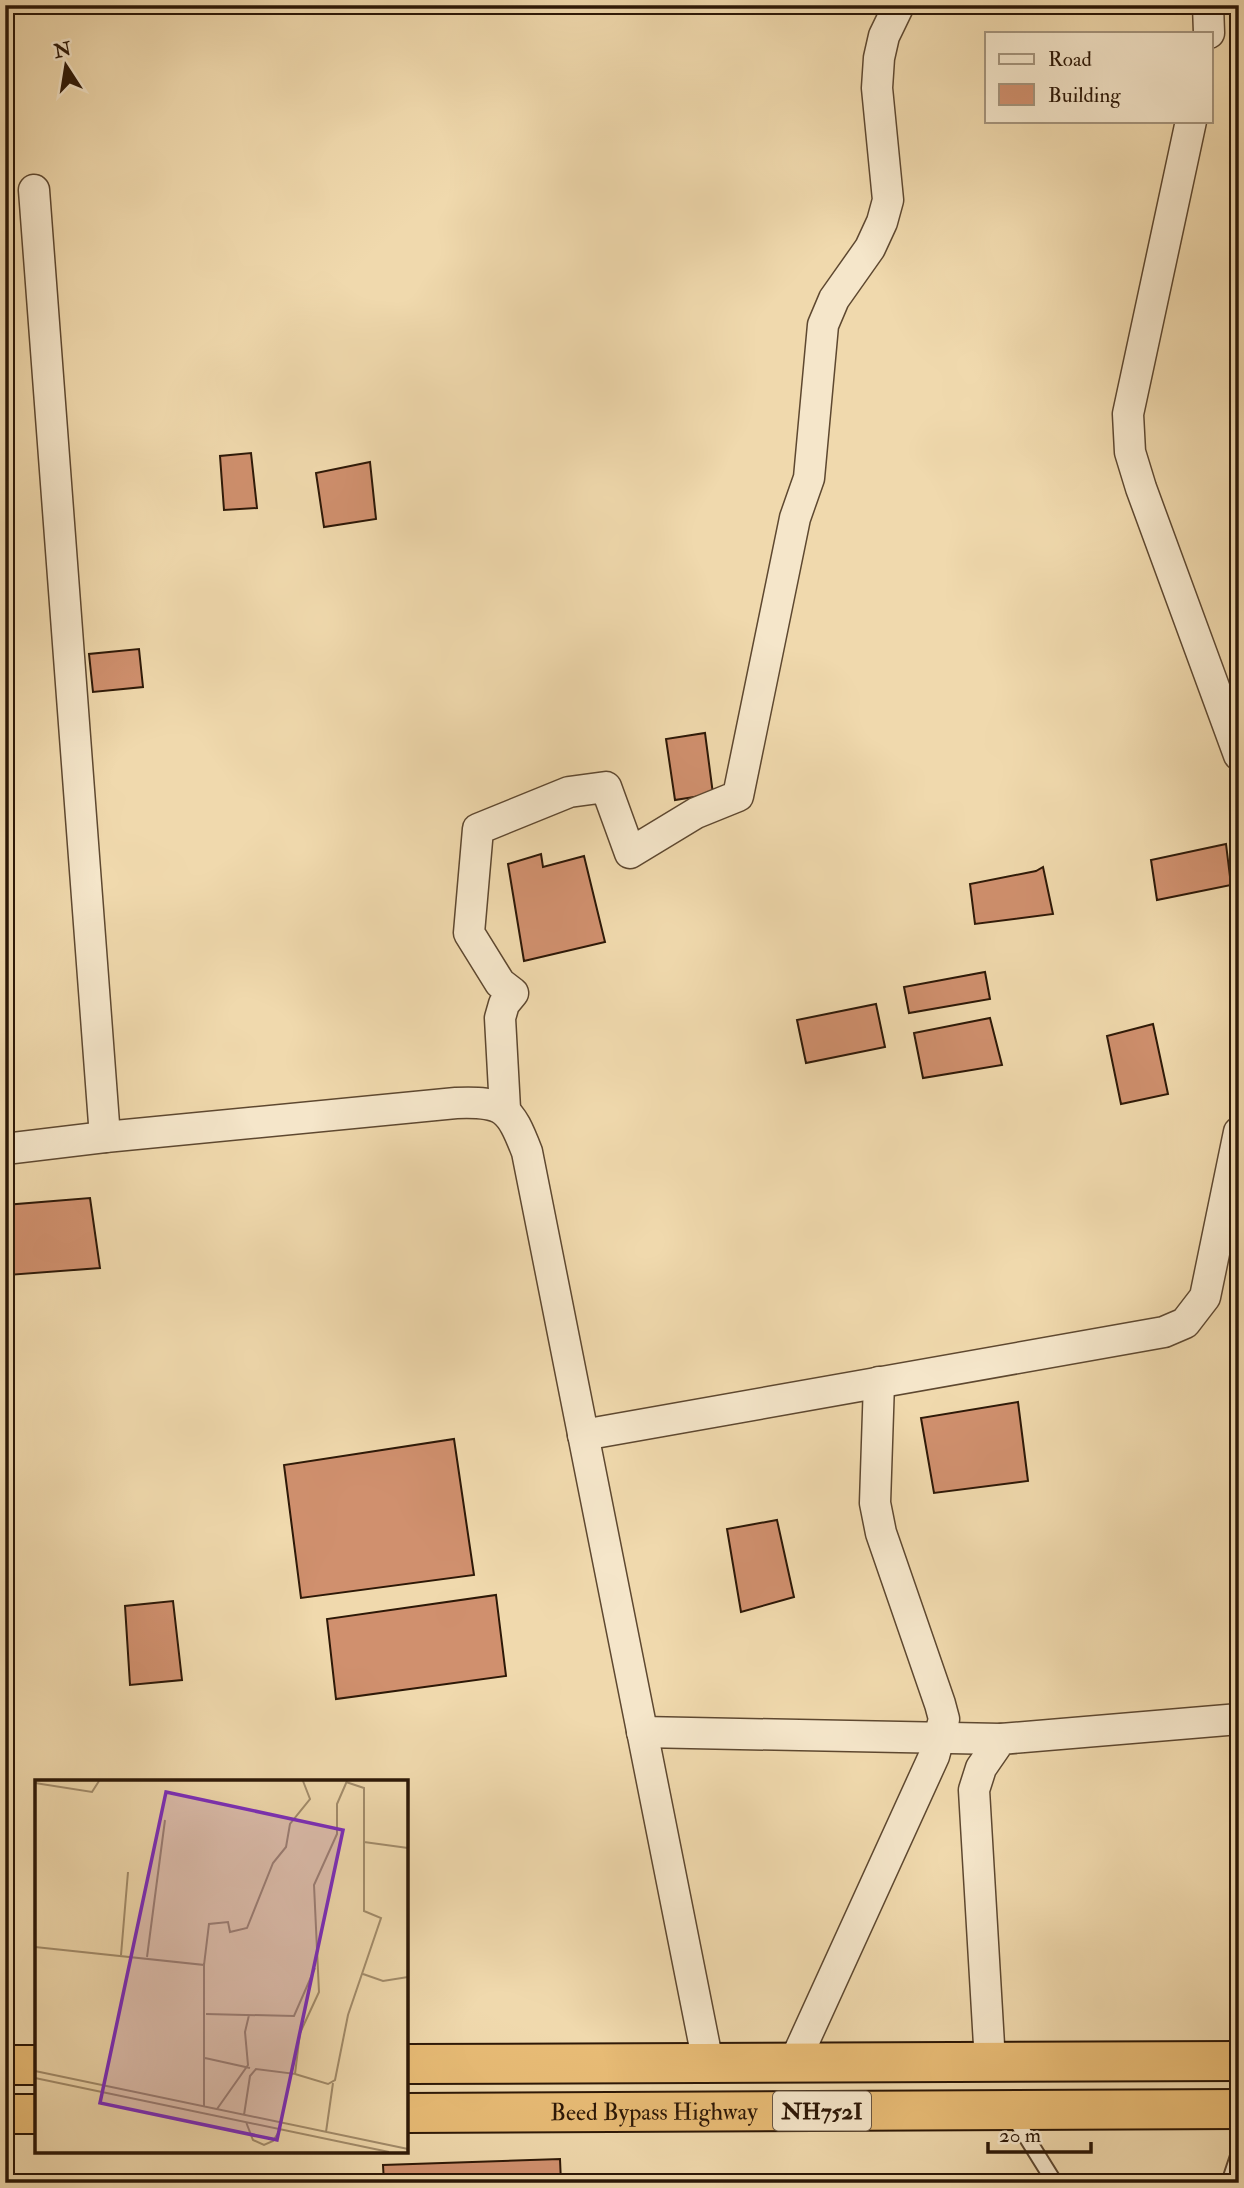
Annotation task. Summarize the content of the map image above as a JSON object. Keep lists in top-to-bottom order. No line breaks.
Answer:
{"streets":{"highway":["NH752I","Beed Bypass Highway"]},"legend":["Road","Building"],"scale_bar":"20 m","north":"top"}
